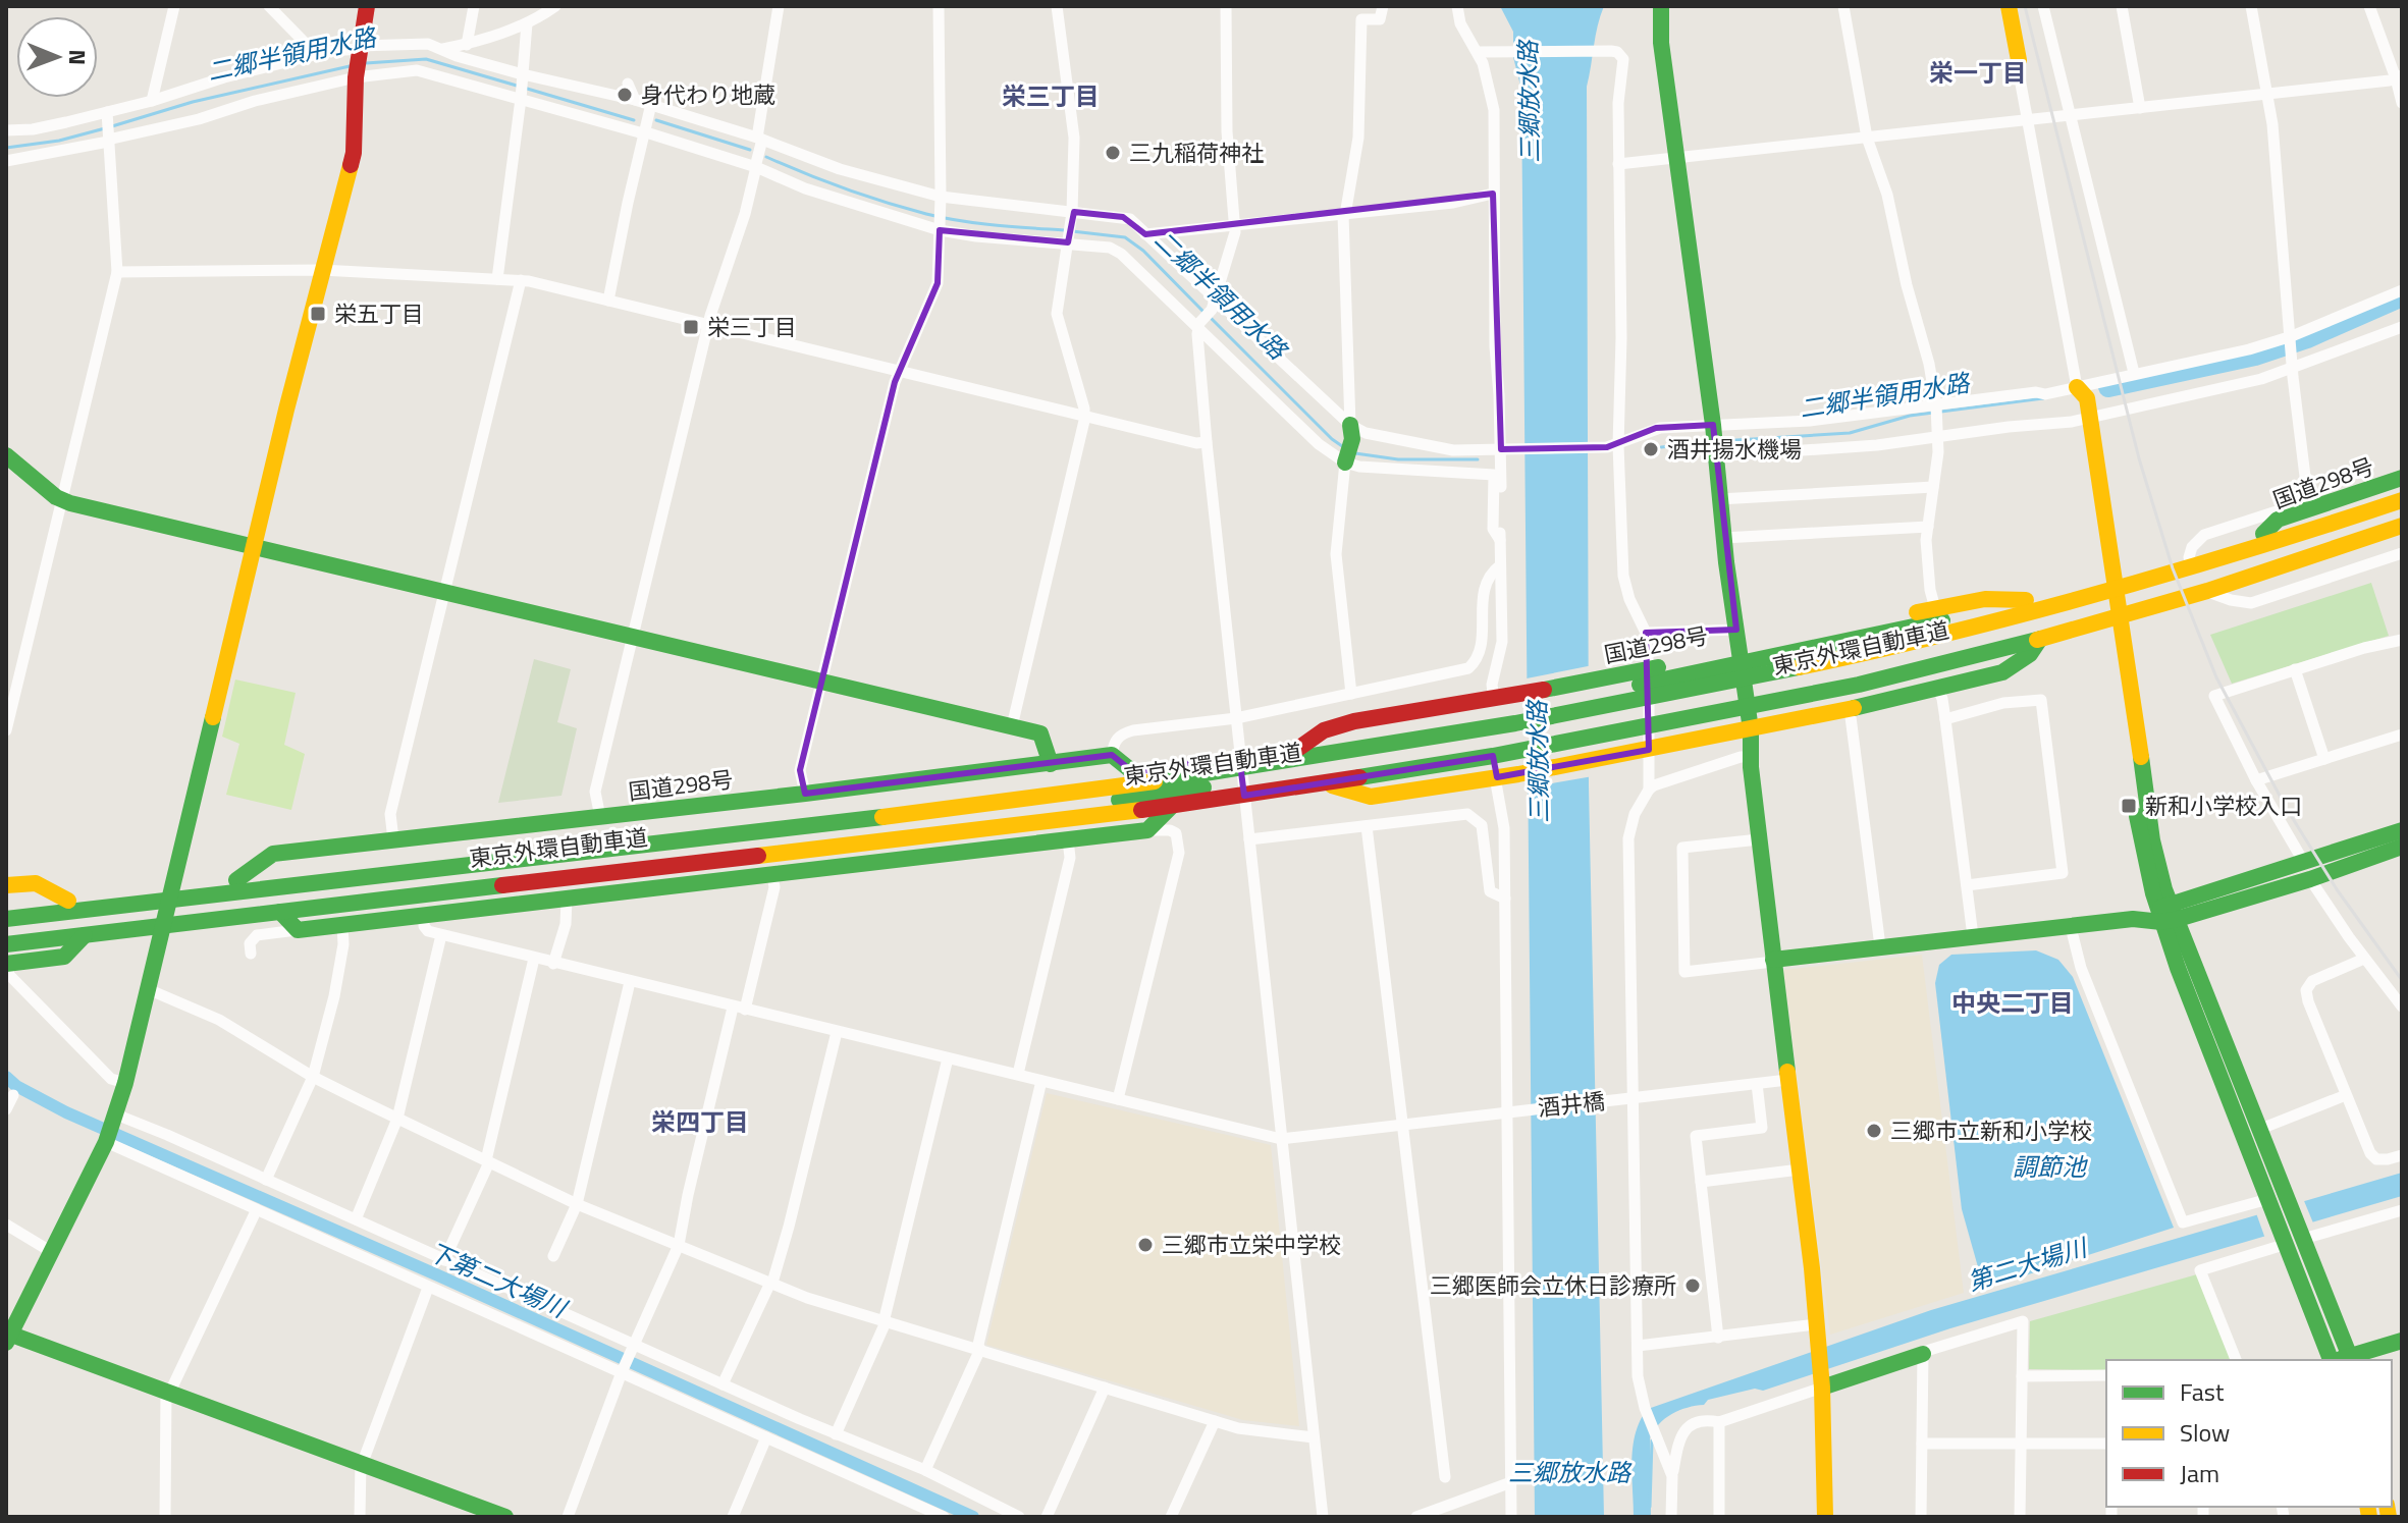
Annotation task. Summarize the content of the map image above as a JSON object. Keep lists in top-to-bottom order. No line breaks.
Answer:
{"streets":{"main road":["国道298号","東京外環自動車道"],"street":["酒井橋"]},"districts":["栄一丁目","栄三丁目","中央二丁目","栄四丁目"],"water":["二郷半領用水路","三郷放水路","調節池","第二大場川","下第二大場川"],"places":{"other":["身代わり地蔵","三九稲荷神社","酒井揚水機場","三郷市立新和小学校","三郷市立栄中学校","三郷医師会立休日診療所"],"transit":["栄五丁目","栄三丁目","新和小学校入口"]},"legend":["Fast","Slow","Jam"],"north":"right"}
